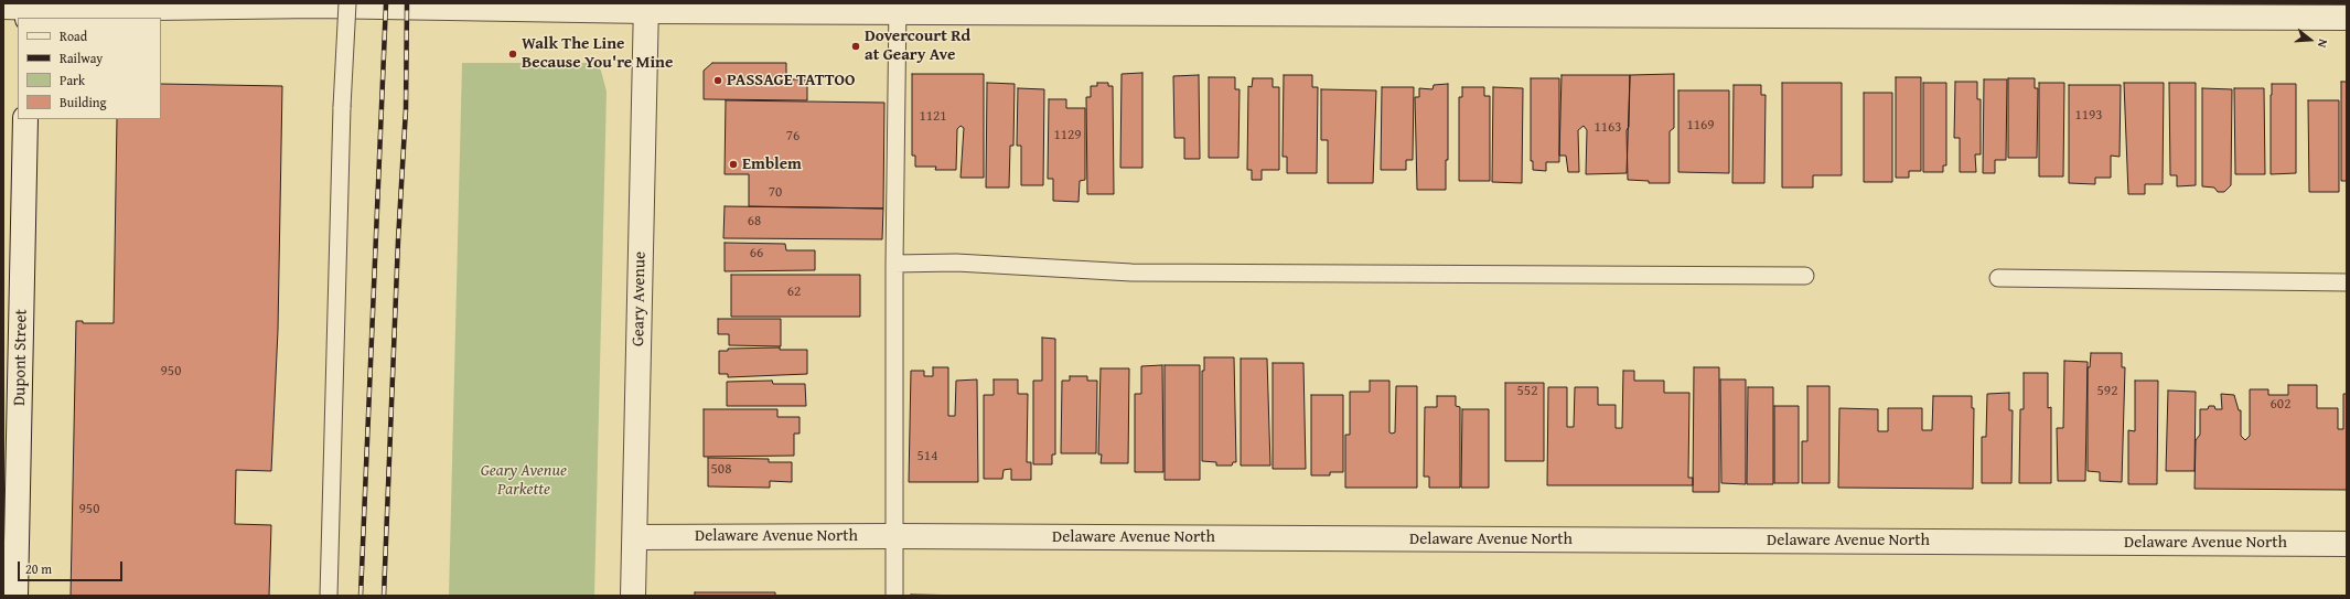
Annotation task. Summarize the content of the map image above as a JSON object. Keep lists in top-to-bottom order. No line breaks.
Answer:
{"streets":{"street":["Geary Avenue","Dupont Street","Delaware Avenue North"]},"crossings":[["Geary Avenue","Delaware Avenue North"]],"parks":["Geary Avenue Parkette"],"places":["Dovercourt Rd at Geary Ave","Walk The Line Because You're Mine","PASSAGE TATTOO","Emblem"],"house_numbers":["1193","1121","1169","1163","1129","76","70","68","66","62","950","552","592","602","514","508","950"],"legend":["Road","Railway","Park","Building"],"scale_bar":"20 m","north":"right"}
